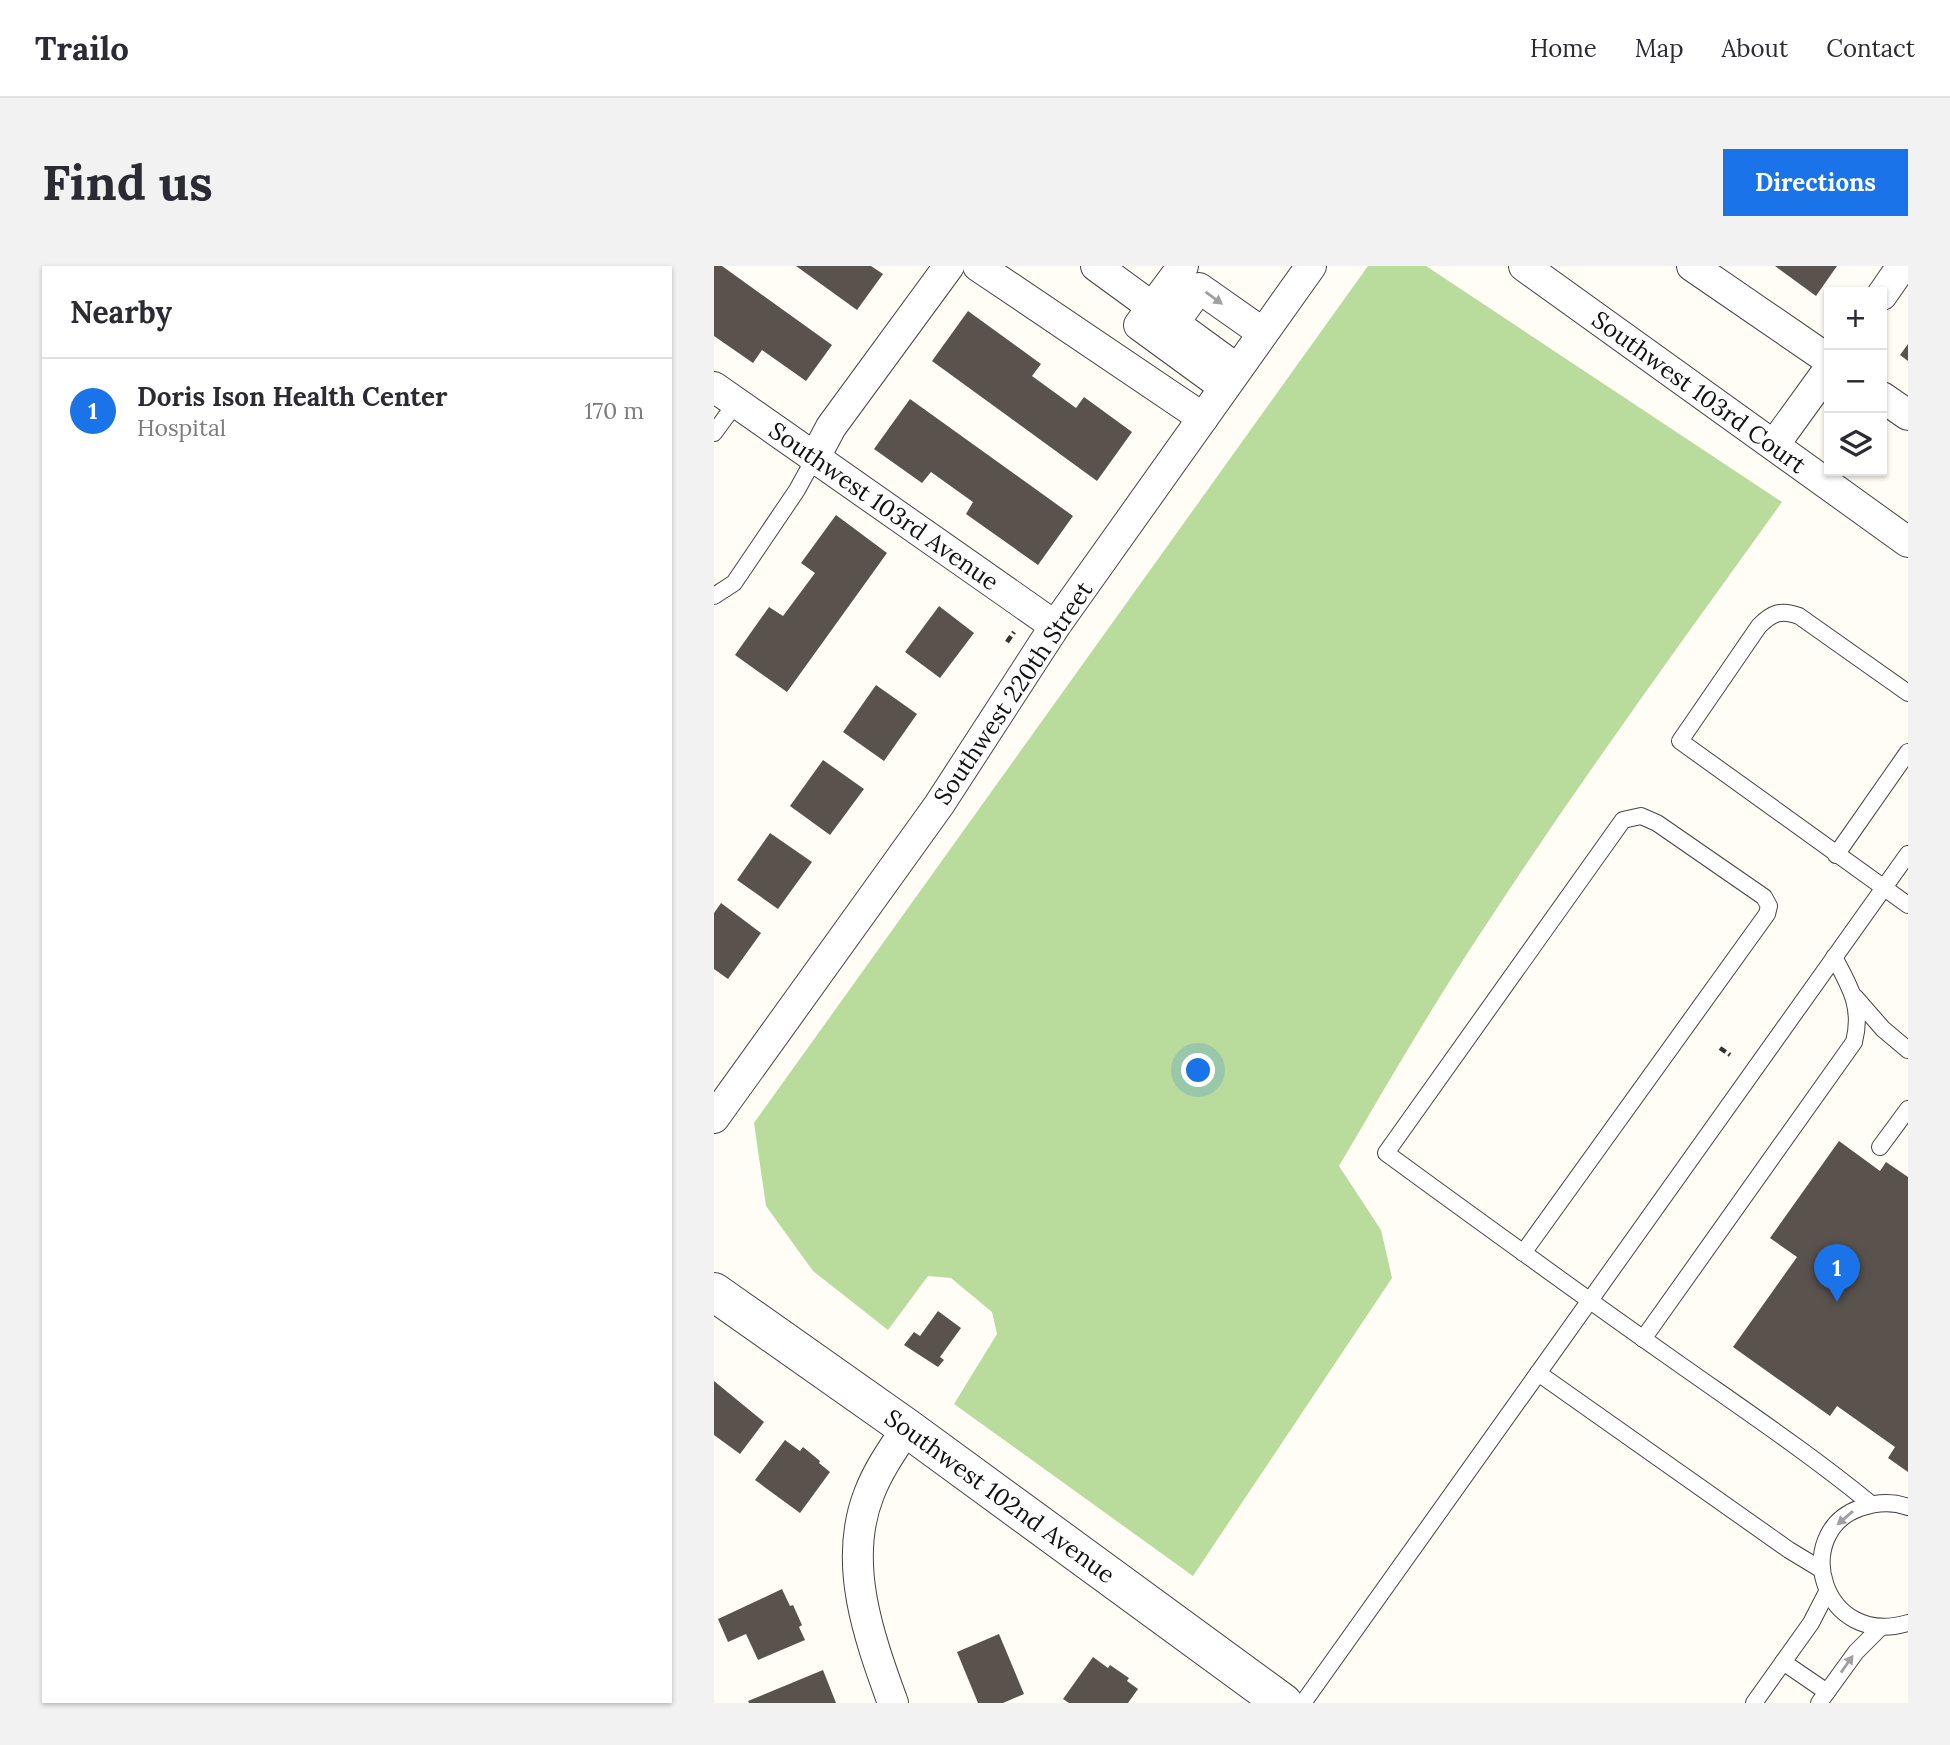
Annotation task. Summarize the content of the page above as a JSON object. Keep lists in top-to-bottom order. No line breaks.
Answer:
{"streets":{"street":["Southwest 103rd Court","Southwest 103rd Avenue","Southwest 220th Street","Southwest 102nd Avenue"]},"crossings":[["Southwest 103rd Avenue","Southwest 220th Street"]],"page":{"header":"Trailo","nav":["Home","Map","About","Contact"],"buttons":"Directions","title":"Find us","heading":"Nearby","map_buttons":["+","−"],"list":[{"mark":"1","name":"Doris Ison Health Center","note":"Hospital","value":"170 m"}],"pins":"1"}}
